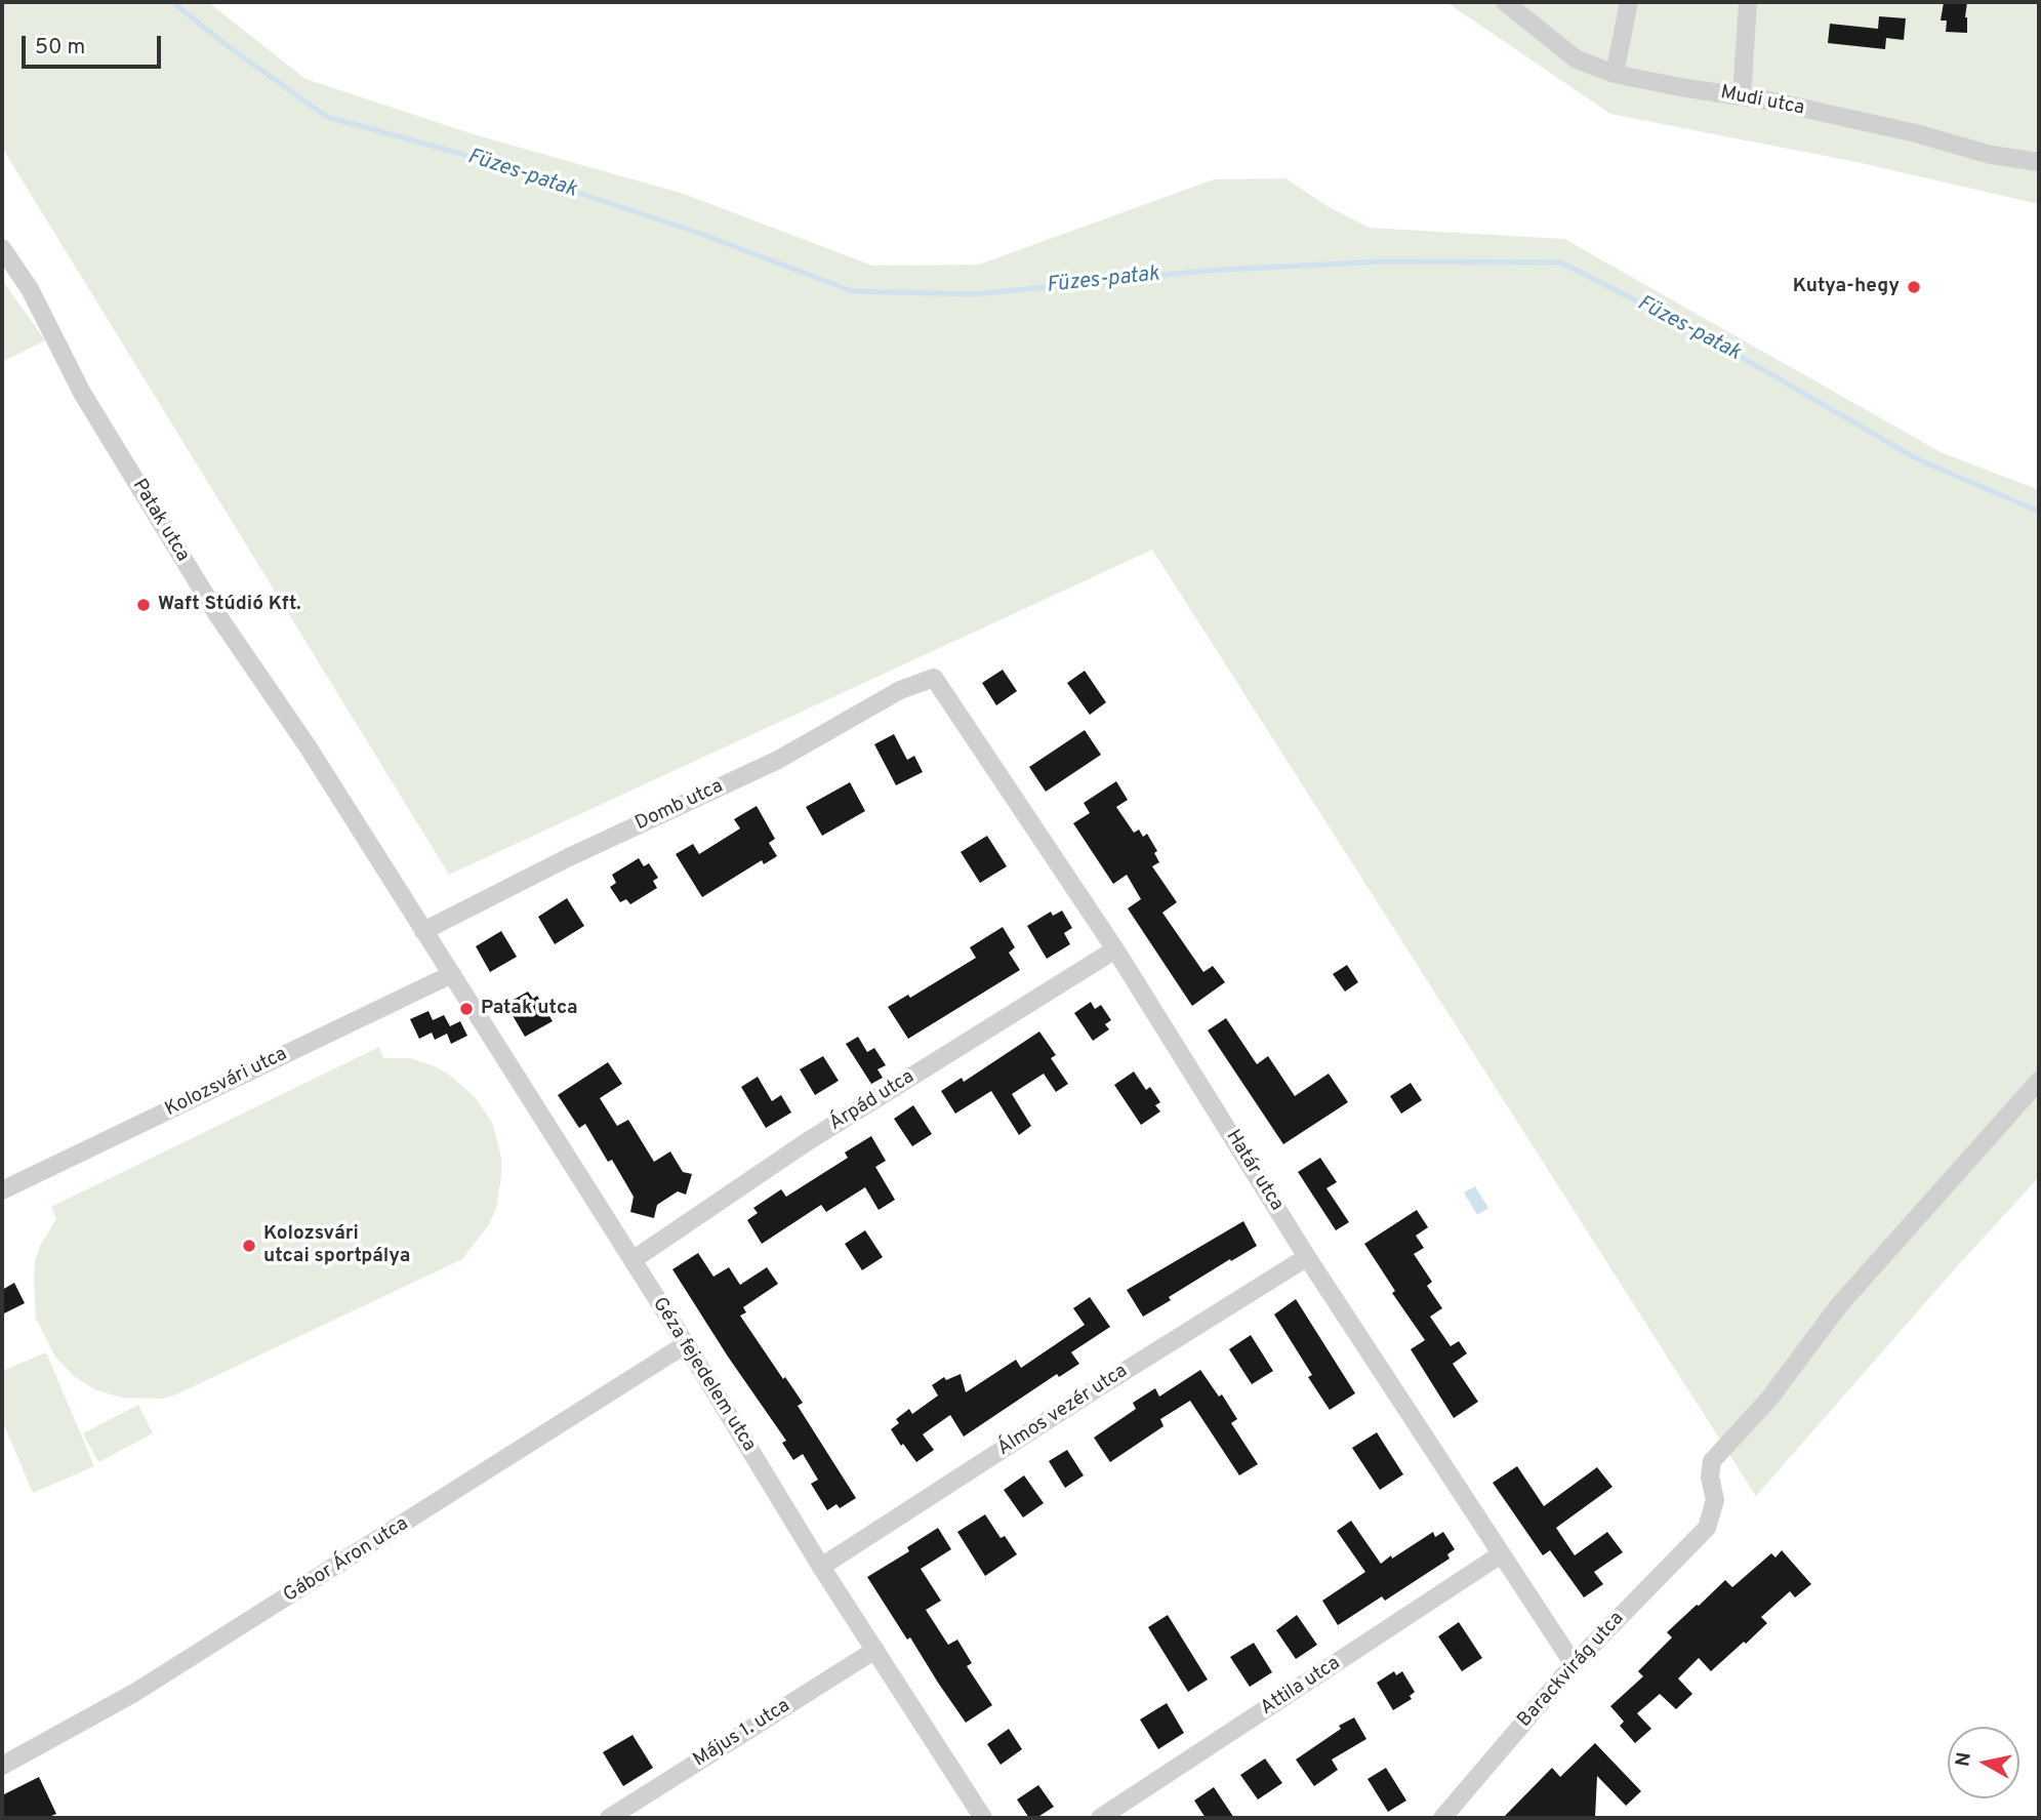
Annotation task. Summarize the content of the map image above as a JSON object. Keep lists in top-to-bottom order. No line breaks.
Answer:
{"streets":{"street":["Mudi utca","Patak utca","Domb utca","Kolozsvári utca","Árpád utca","Határ utca","Géza fejedelem utca","Álmos vezér utca","Gábor Áron utca","Barackvirág utca","Attila utca","Május 1. utca"]},"crossings":[["Patak utca","Domb utca"],["Patak utca","Géza fejedelem utca"],["Domb utca","Határ utca"],["Domb utca","Géza fejedelem utca"],["Kolozsvári utca","Géza fejedelem utca"],["Árpád utca","Határ utca"],["Árpád utca","Géza fejedelem utca"],["Határ utca","Álmos vezér utca"],["Határ utca","Barackvirág utca"],["Határ utca","Attila utca"],["Géza fejedelem utca","Álmos vezér utca"],["Géza fejedelem utca","Gábor Áron utca"],["Géza fejedelem utca","Május 1. utca"]],"water":["Füzes-patak"],"places":["Kutya-hegy","Waft Stúdió Kft.","Patak utca","Kolozsvári utcai sportpálya"],"scale_bar":"50 m","north":"left"}
